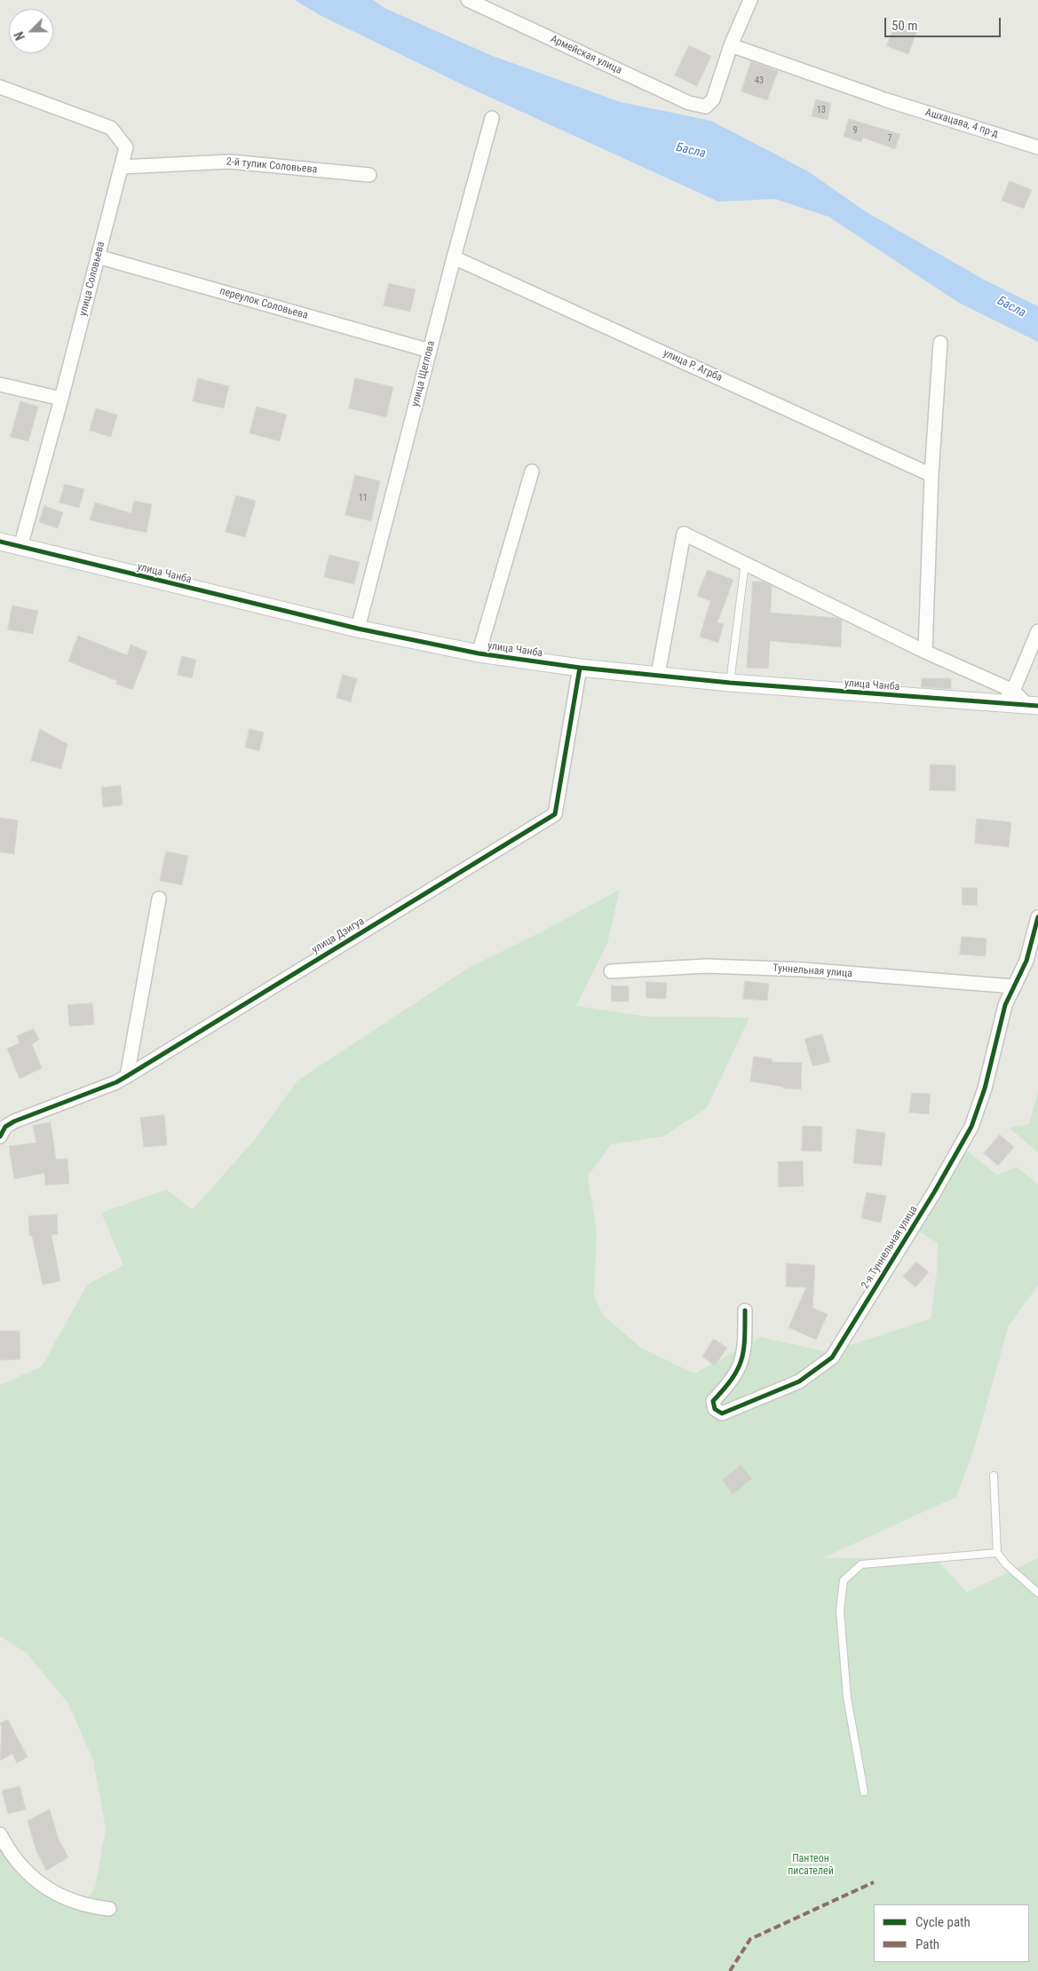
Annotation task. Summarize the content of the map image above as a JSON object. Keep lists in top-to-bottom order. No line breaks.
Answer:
{"streets":{"street":["Армейская улица","Ашхацава, 4 пр-д","2-й тупик Соловьева","улица Соловьева","переулок Соловьева","улица Р. Агрба","улица Щеглова","улица Чанба","улица Дзигуа","Туннельная улица","2-я Туннельная улица"]},"crossings":[["Армейская улица","Ашхацава, 4 пр-д"],["2-й тупик Соловьева","улица Соловьева"],["улица Соловьева","переулок Соловьева"],["улица Соловьева","улица Чанба"],["переулок Соловьева","улица Щеглова"],["улица Р. Агрба","улица Щеглова"],["улица Щеглова","улица Чанба"],["улица Чанба","улица Дзигуа"],["Туннельная улица","2-я Туннельная улица"]],"water":["Басла"],"parks":["Пантеон писателей"],"house_numbers":["43","13","9","7","11"],"legend":["Cycle path","Path"],"scale_bar":"50 m","north":"bottom left"}
